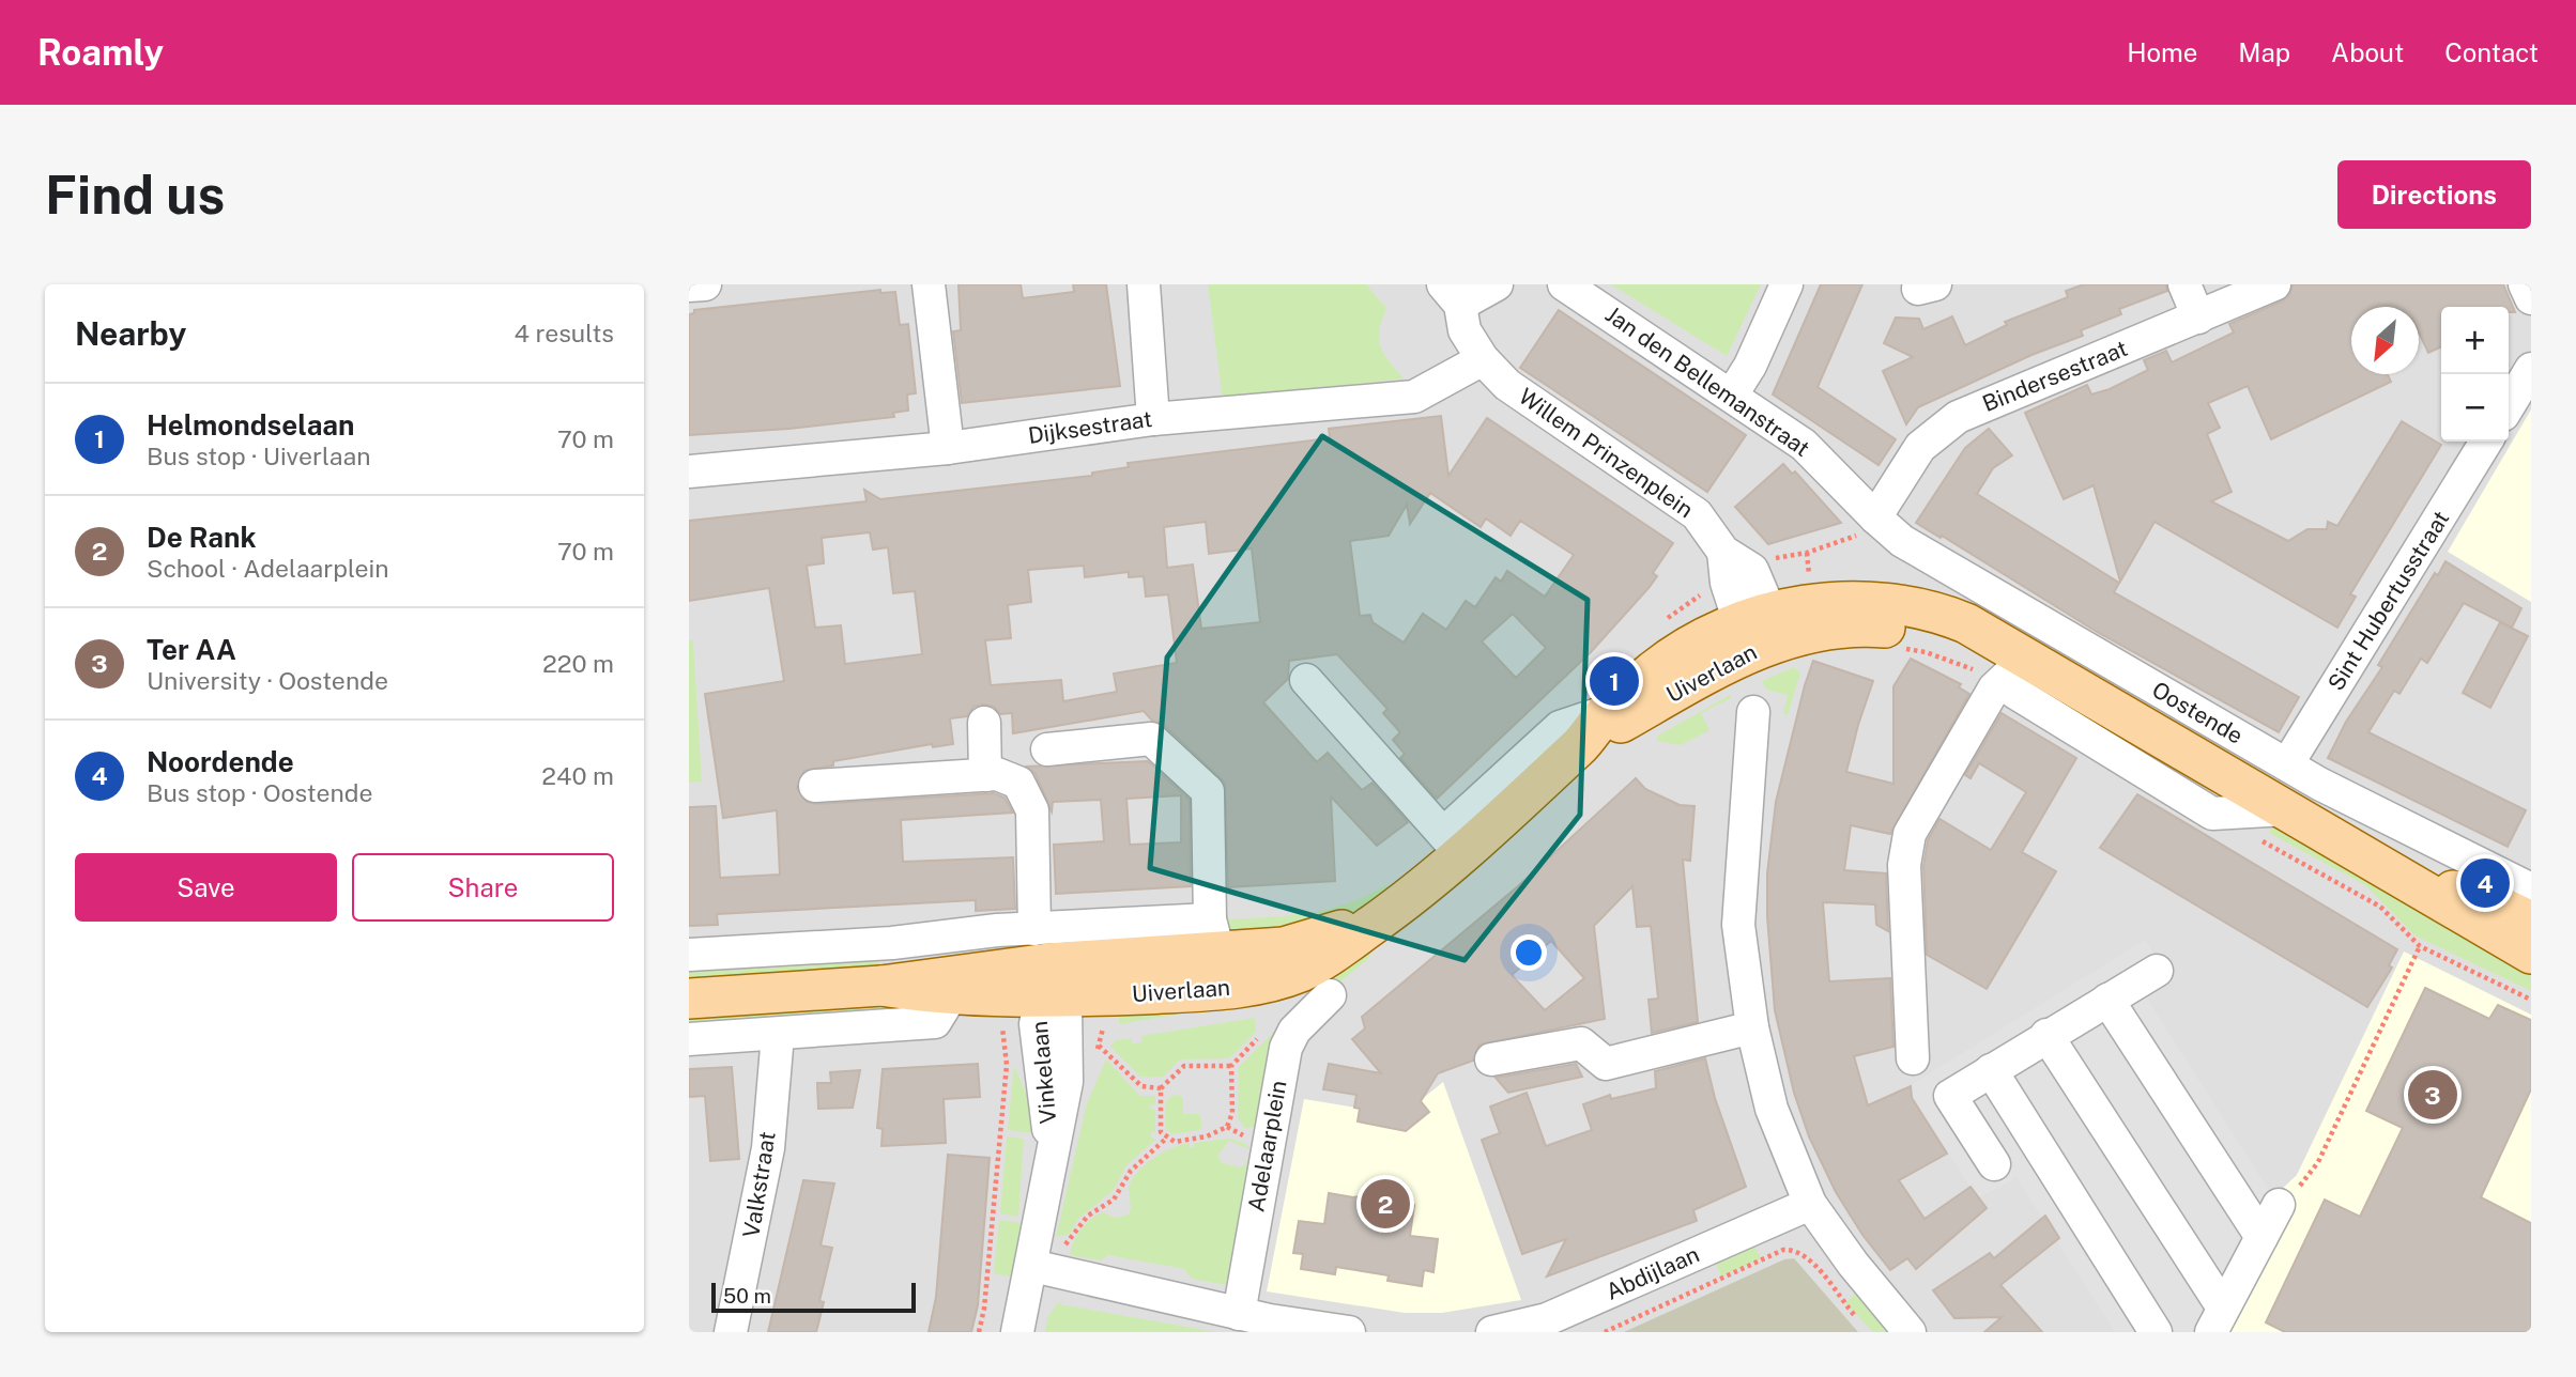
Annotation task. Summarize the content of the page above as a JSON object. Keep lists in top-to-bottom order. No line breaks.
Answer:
{"streets":{"main road":["Uiverlaan","Oostende"],"street":["Bindersestraat","Jan den Bellemanstraat","Dijksestraat","Willem Prinzenplein","Sint Hubertusstraat","Vinkelaan","Adelaarplein","Valkstraat","Abdijlaan"]},"crossings":[["Bindersestraat","Jan den Bellemanstraat"],["Bindersestraat","Oostende"],["Jan den Bellemanstraat","Oostende"],["Dijksestraat","Willem Prinzenplein"],["Willem Prinzenplein","Uiverlaan"],["Willem Prinzenplein","Oostende"],["Sint Hubertusstraat","Oostende"],["Uiverlaan","Oostende"],["Uiverlaan","Vinkelaan"]],"scale_bar":"50 m","north":"bottom left","page":{"header":"Roamly","nav":["Home","Map","About","Contact"],"buttons":["Directions",["Save","Share"]],"title":"Find us","heading":["Nearby","4 results"],"map_buttons":["+","−"],"list":[{"mark":"1","name":"Helmondselaan","note":"Bus stop · Uiverlaan","value":"70 m"},{"mark":"2","name":"De Rank","note":"School · Adelaarplein","value":"70 m"},{"mark":"3","name":"Ter AA","note":"University · Oostende","value":"220 m"},{"mark":"4","name":"Noordende","note":"Bus stop · Oostende","value":"240 m"}],"pins":["1","4","3","2"],"scale":"50 m"}}
